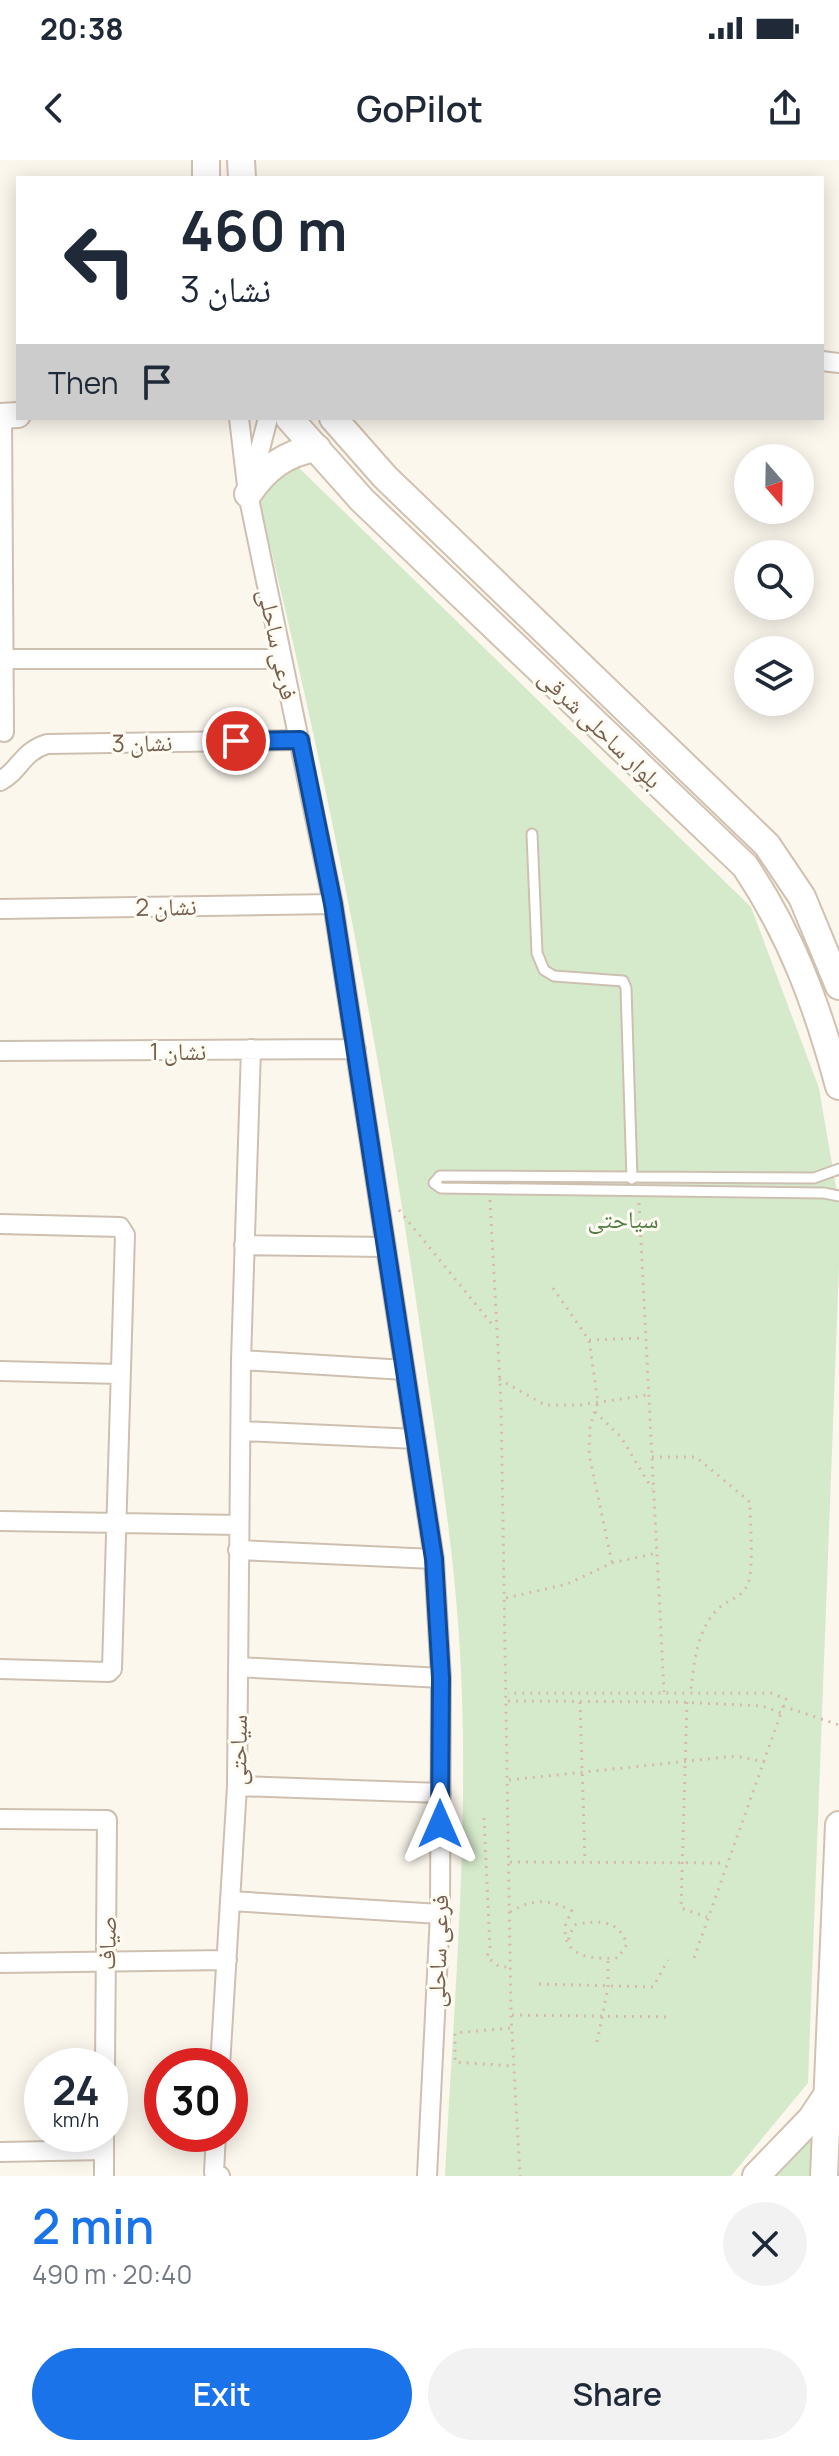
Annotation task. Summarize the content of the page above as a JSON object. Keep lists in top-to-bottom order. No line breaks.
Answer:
{"streets":{"main road":["بلوار ساحلی شرقی"],"street":["فرعی ساحلی","نشان 3","نشان 2","نشان 1","سیاحتی","صیاف"]},"crossings":[["فرعی ساحلی","نشان 3"],["فرعی ساحلی","نشان 2"],["فرعی ساحلی","نشان 1"],["نشان 1","سیاحتی"]],"parks":["سیاحتی"],"north":"bottom","page":{"status":"20:38","header":"GoPilot","turn":["460 m","نشان 3"],"then":"Then","speed":"24 km/h","limit":"30","heading":["2 min","490 m · 20:40"],"buttons":["Exit","Share"]}}
